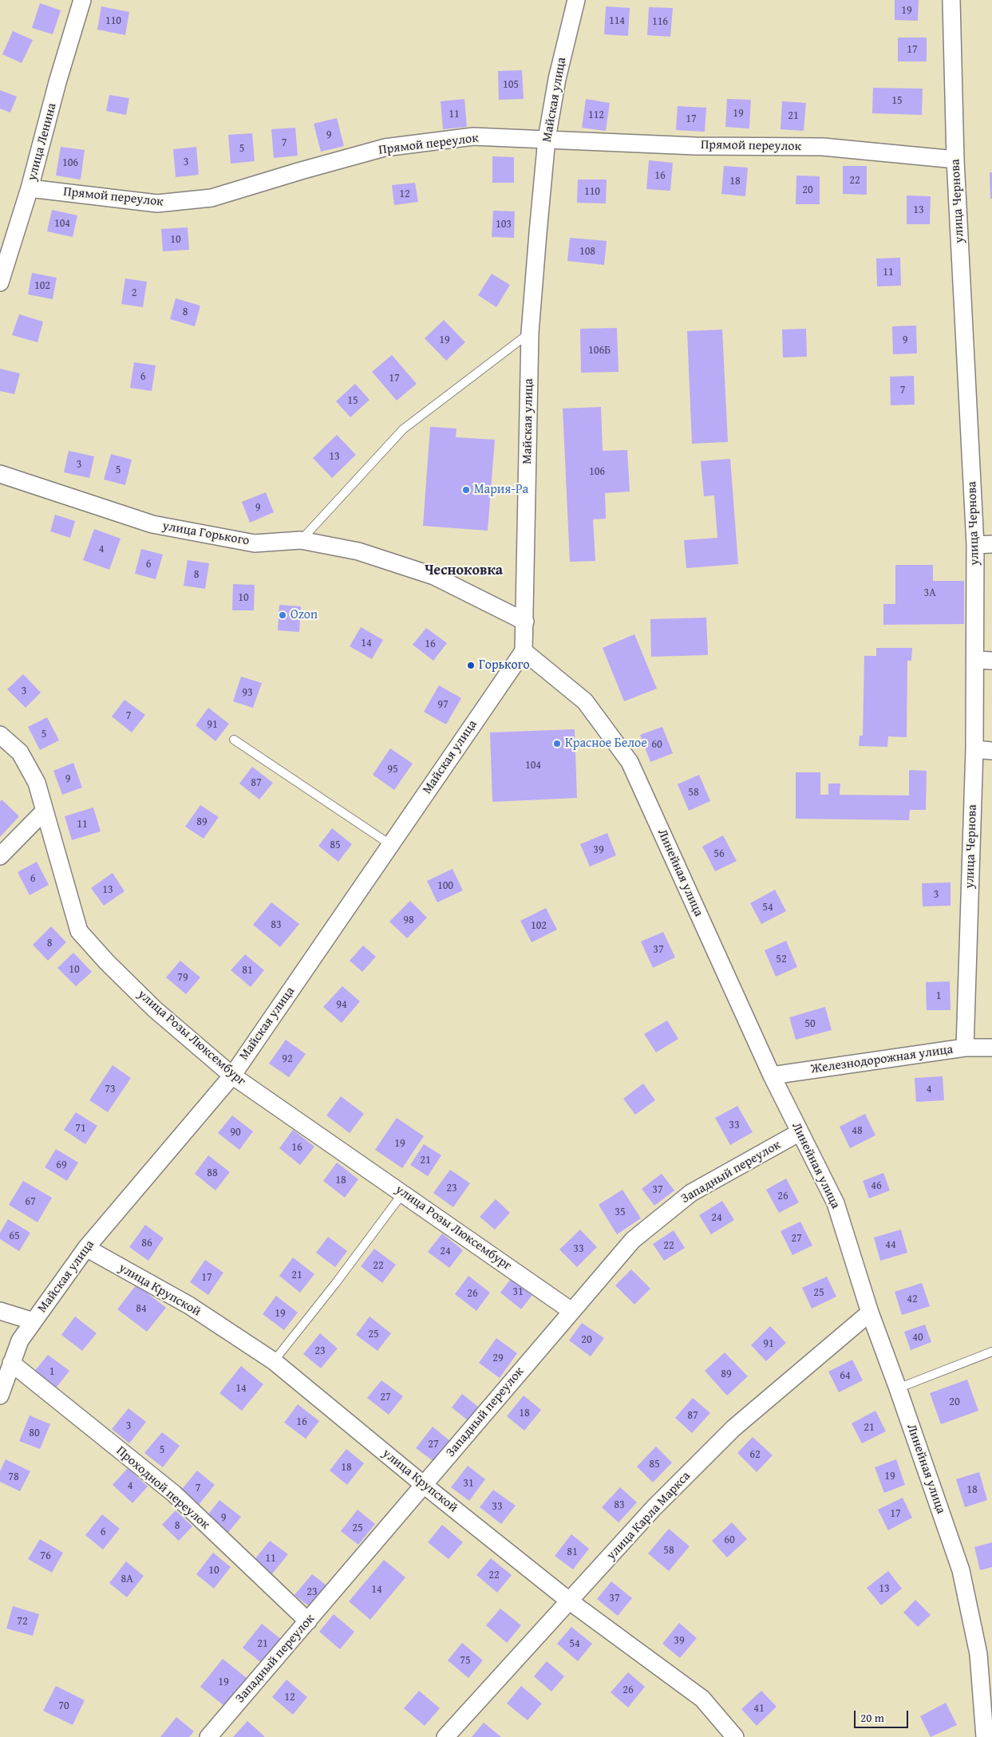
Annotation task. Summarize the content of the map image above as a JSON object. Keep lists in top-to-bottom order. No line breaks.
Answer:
{"streets":{"street":["Майская улица","улица Ленина","Прямой переулок","улица Чернова","улица Горького","Линейная улица","улица Розы Люксембург","Железнодорожная улица","Западный переулок","улица Крупской","Проходной переулок","улица Карла Маркса"]},"crossings":[["Майская улица","Прямой переулок"],["Майская улица","улица Горького"],["Майская улица","Линейная улица"],["Майская улица","улица Розы Люксембург"],["Майская улица","улица Крупской"],["Майская улица","Проходной переулок"],["улица Ленина","Прямой переулок"],["Прямой переулок","улица Чернова"],["улица Чернова","Железнодорожная улица"],["Линейная улица","Железнодорожная улица"],["Линейная улица","Западный переулок"],["Линейная улица","улица Карла Маркса"],["улица Розы Люксембург","Западный переулок"],["Западный переулок","улица Крупской"],["Западный переулок","Проходной переулок"],["улица Крупской","улица Карла Маркса"]],"districts":["Чесноковка"],"places":["Мария-Ра","Ozon","Горького","Красное Белое"],"house_numbers":["19","110","114","116","17","105","15","19","11","112","21","17","9","7","5","3","106","16","22","18","20","110","12","13","104","103","10","108","11","102","2","8","19","9","106Б","6","17","7","15","13","3","5","106","9","4","6","8","3А","10","14","16","3","93","97","7","91","5","60","104","95","9","87","58","89","11","85","39","56","6","100","13","3","54","98","83","102","8","37","52","10","81","79","1","94","50","92","73","4","33","71","48","90","19","16","21","69","88","18","46","23","37","26","67","35","24","65","27","86","44","22","33","24","22","21","17","31","25","26","42","84","19","25","40","20","91","23","29","1","89","64","14","27","20","18","87","16","3","21","80","27","5","62","85","18","19","78","31","4","7","18","83","33","17","9","8","25","6","60","58","81","76","11","10","22","8А","13","14","23","37","72","39","21","54","75","19","26","12","70","41"],"scale_bar":"20 m"}
